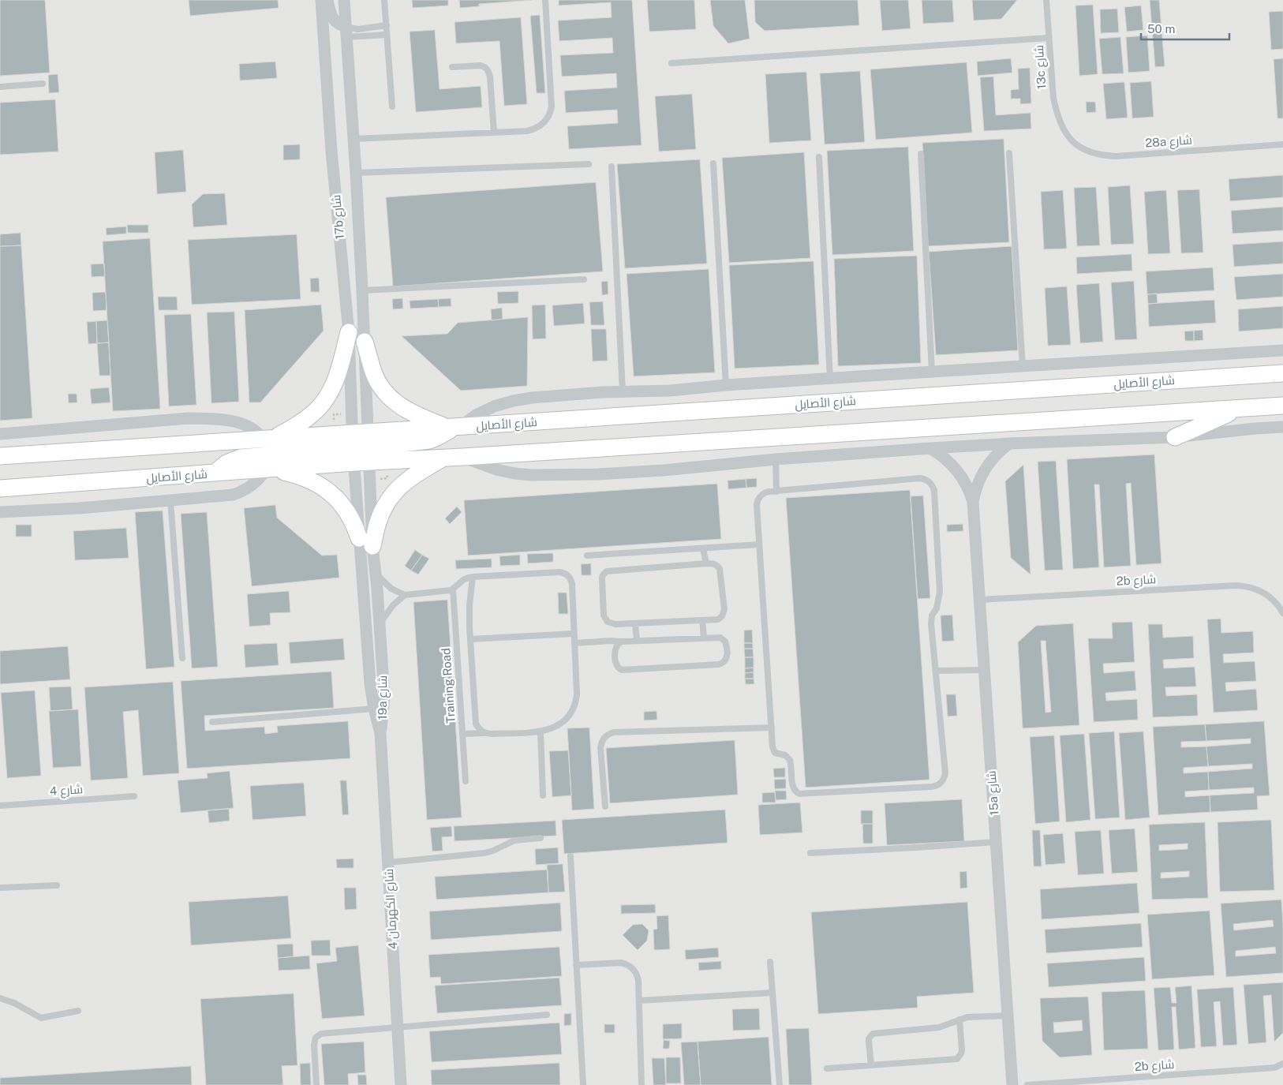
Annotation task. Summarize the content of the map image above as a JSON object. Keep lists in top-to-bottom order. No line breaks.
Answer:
{"streets":{"main road":["شارع الأصايل"],"street":["17b شارع","19a شارع","15a شارع","شارع الكهرمان 4"],"lane":["13c شارع","28a شارع","2b شارع","Training Road","شارع 4"]},"crossings":[["13c شارع","28a شارع"],["17b شارع","شارع الأصايل"],["17b شارع","19a شارع"],["شارع الأصايل","19a شارع"],["2b شارع","15a شارع"],["19a شارع","شارع الكهرمان 4"]],"scale_bar":"50 m"}
